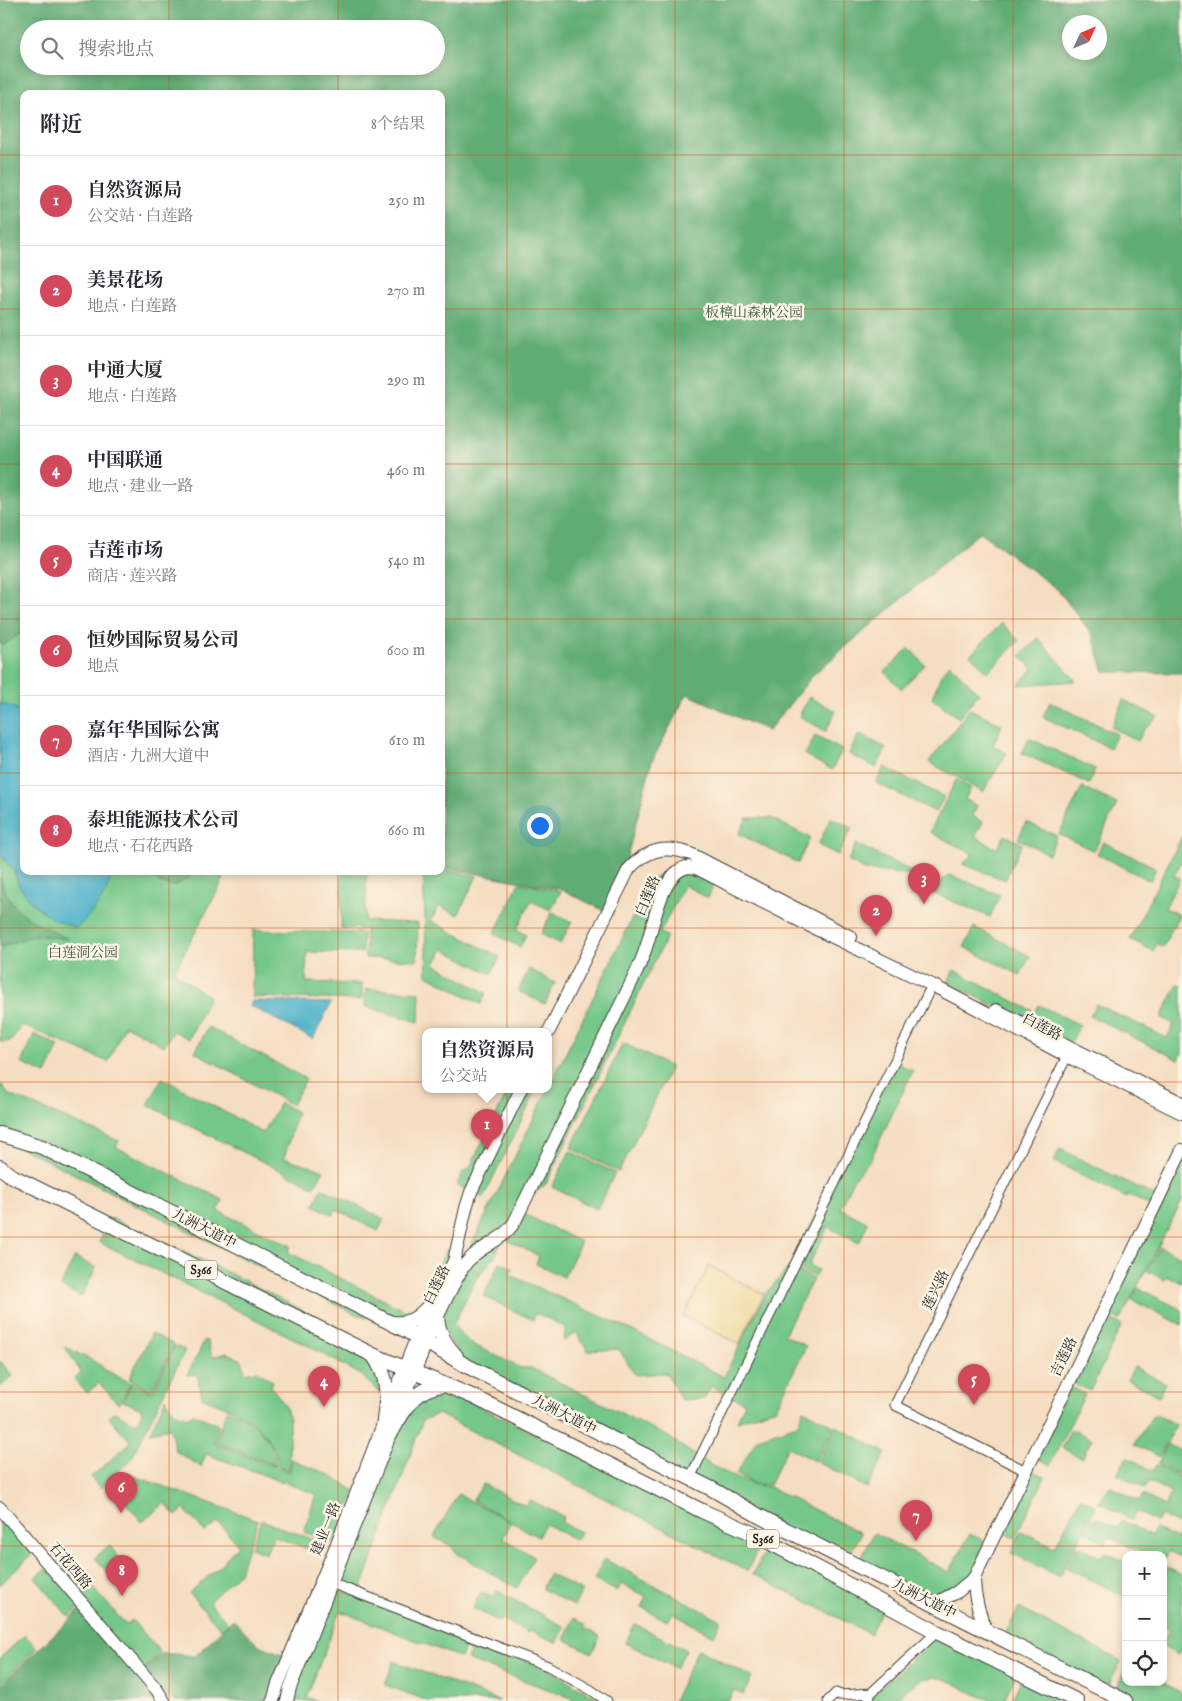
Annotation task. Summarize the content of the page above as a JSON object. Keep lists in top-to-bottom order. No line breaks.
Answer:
{"streets":{"main road":["白莲路","九洲大道中","S366","吉莲路","建业一路","石花西路"],"street":["莲兴路"]},"crossings":[["白莲路","九洲大道中"],["白莲路","莲兴路"],["白莲路","建业一路"],["九洲大道中","建业一路"],["莲兴路","吉莲路"]],"parks":["板樟山森林公园","白莲洞公园"],"north":"top right","page":{"search":"搜索地点","heading":["附近","8个结果"],"list":[{"mark":"1","name":"自然资源局","note":"公交站 · 白莲路","value":"250 m"},{"mark":"2","name":"美景花场","note":"地点 · 白莲路","value":"270 m"},{"mark":"3","name":"中通大厦","note":"地点 · 白莲路","value":"290 m"},{"mark":"4","name":"中国联通","note":"地点 · 建业一路","value":"460 m"},{"mark":"5","name":"吉莲市场","note":"商店 · 莲兴路","value":"540 m"},{"mark":"6","name":"恒妙国际贸易公司","note":"地点","value":"600 m"},{"mark":"7","name":"嘉年华国际公寓","note":"酒店 · 九洲大道中","value":"610 m"},{"mark":"8","name":"泰坦能源技术公司","note":"地点 · 石花西路","value":"660 m"}],"pins":["3","2","1","5","4","6","7","8"],"popup":["自然资源局","公交站"],"map_buttons":["+","−"]}}
